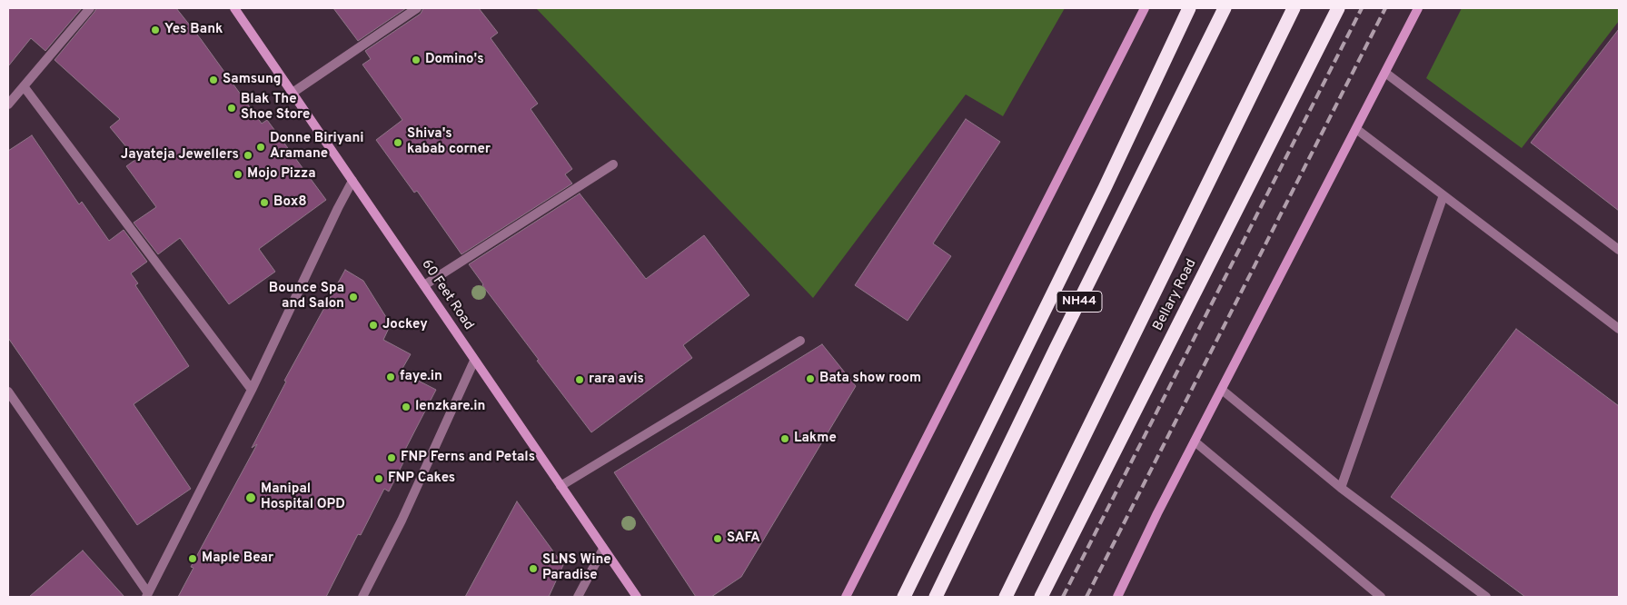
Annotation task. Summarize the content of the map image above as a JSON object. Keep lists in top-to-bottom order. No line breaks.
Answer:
{"streets":{"highway":["Bellary Road","NH44"],"street":["60 Feet Road"]},"places":["Yes Bank","Domino's","Samsung","Blak The Shoe Store","Shiva's kabab corner","Donne Biriyani Aramane","Jayateja Jewellers","Mojo Pizza","Box8","Bounce Spa and Salon","Jockey","faye.in","Bata show room","rara avis","lenzkare.in","Lakme","FNP Ferns and Petals","FNP Cakes","Manipal Hospital OPD","SAFA","Maple Bear","SLNS Wine Paradise"]}
